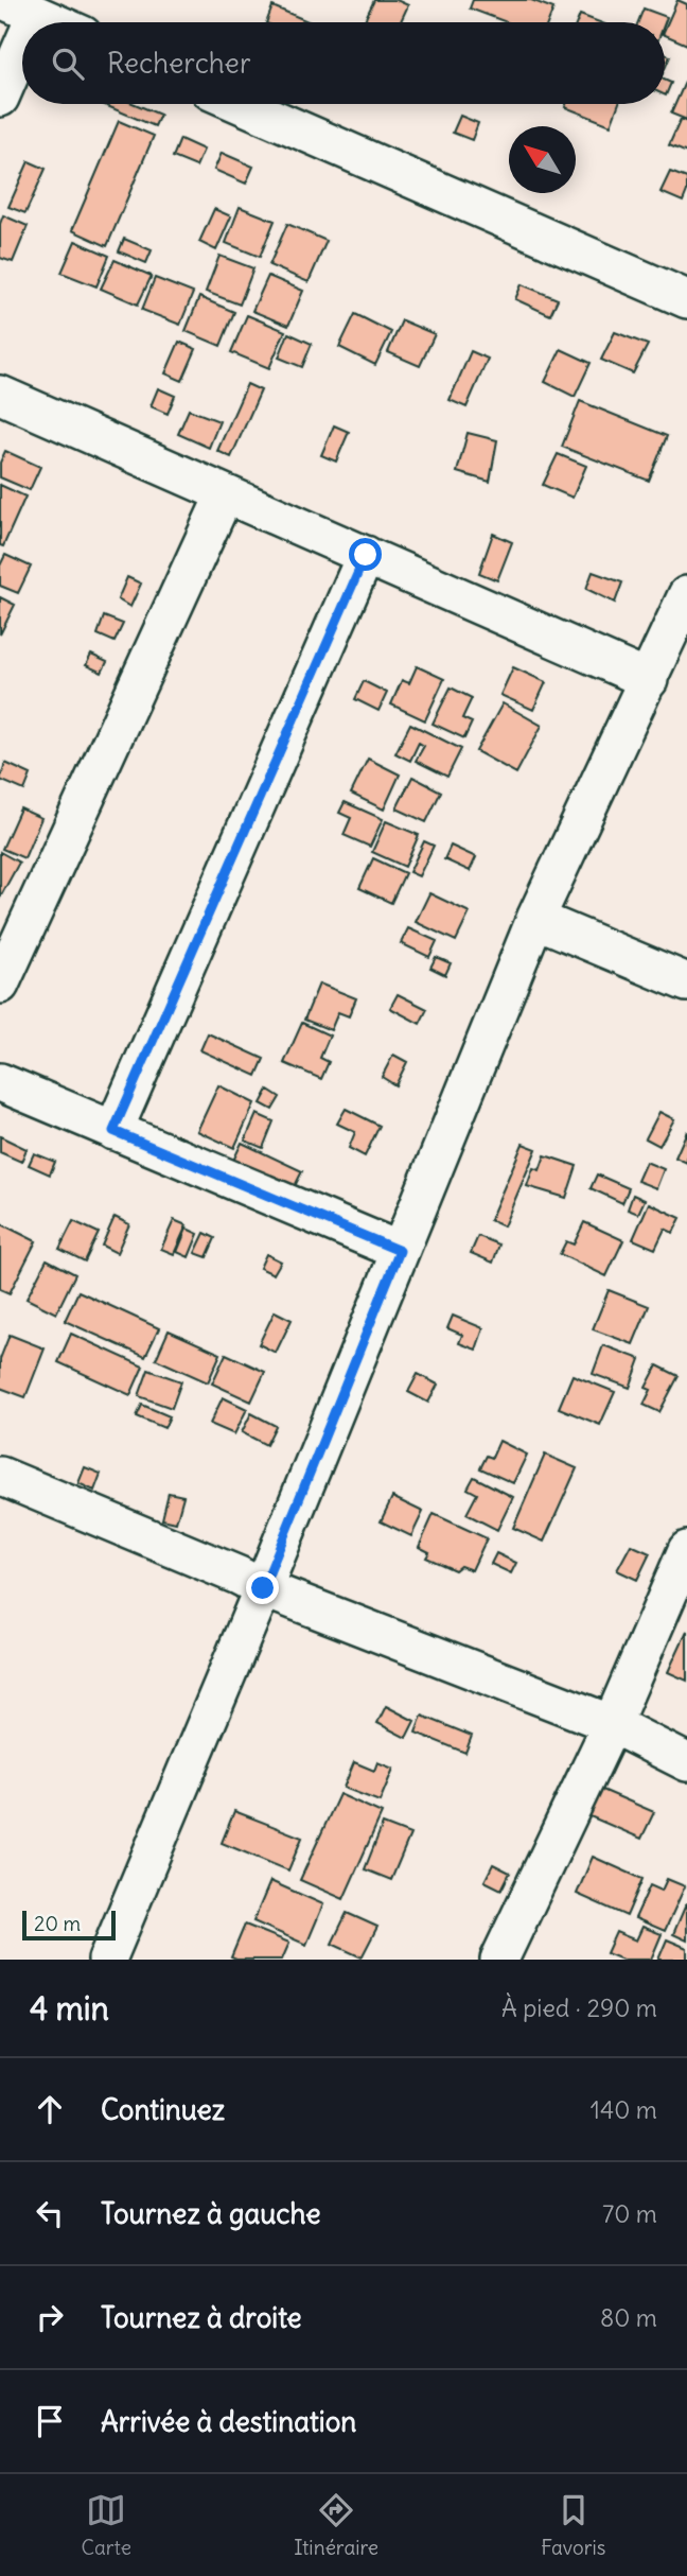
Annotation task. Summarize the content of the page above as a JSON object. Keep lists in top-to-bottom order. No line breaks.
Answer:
{"scale_bar":"20 m","north":"top left","page":{"search":"Rechercher","scale":"20 m","heading":["4 min","À pied · 290 m"],"list":[["Continuez","140 m"],["Tournez à gauche","70 m"],["Tournez à droite","80 m"],"Arrivée à destination"],"nav":["Carte","Itinéraire","Favoris"]}}
